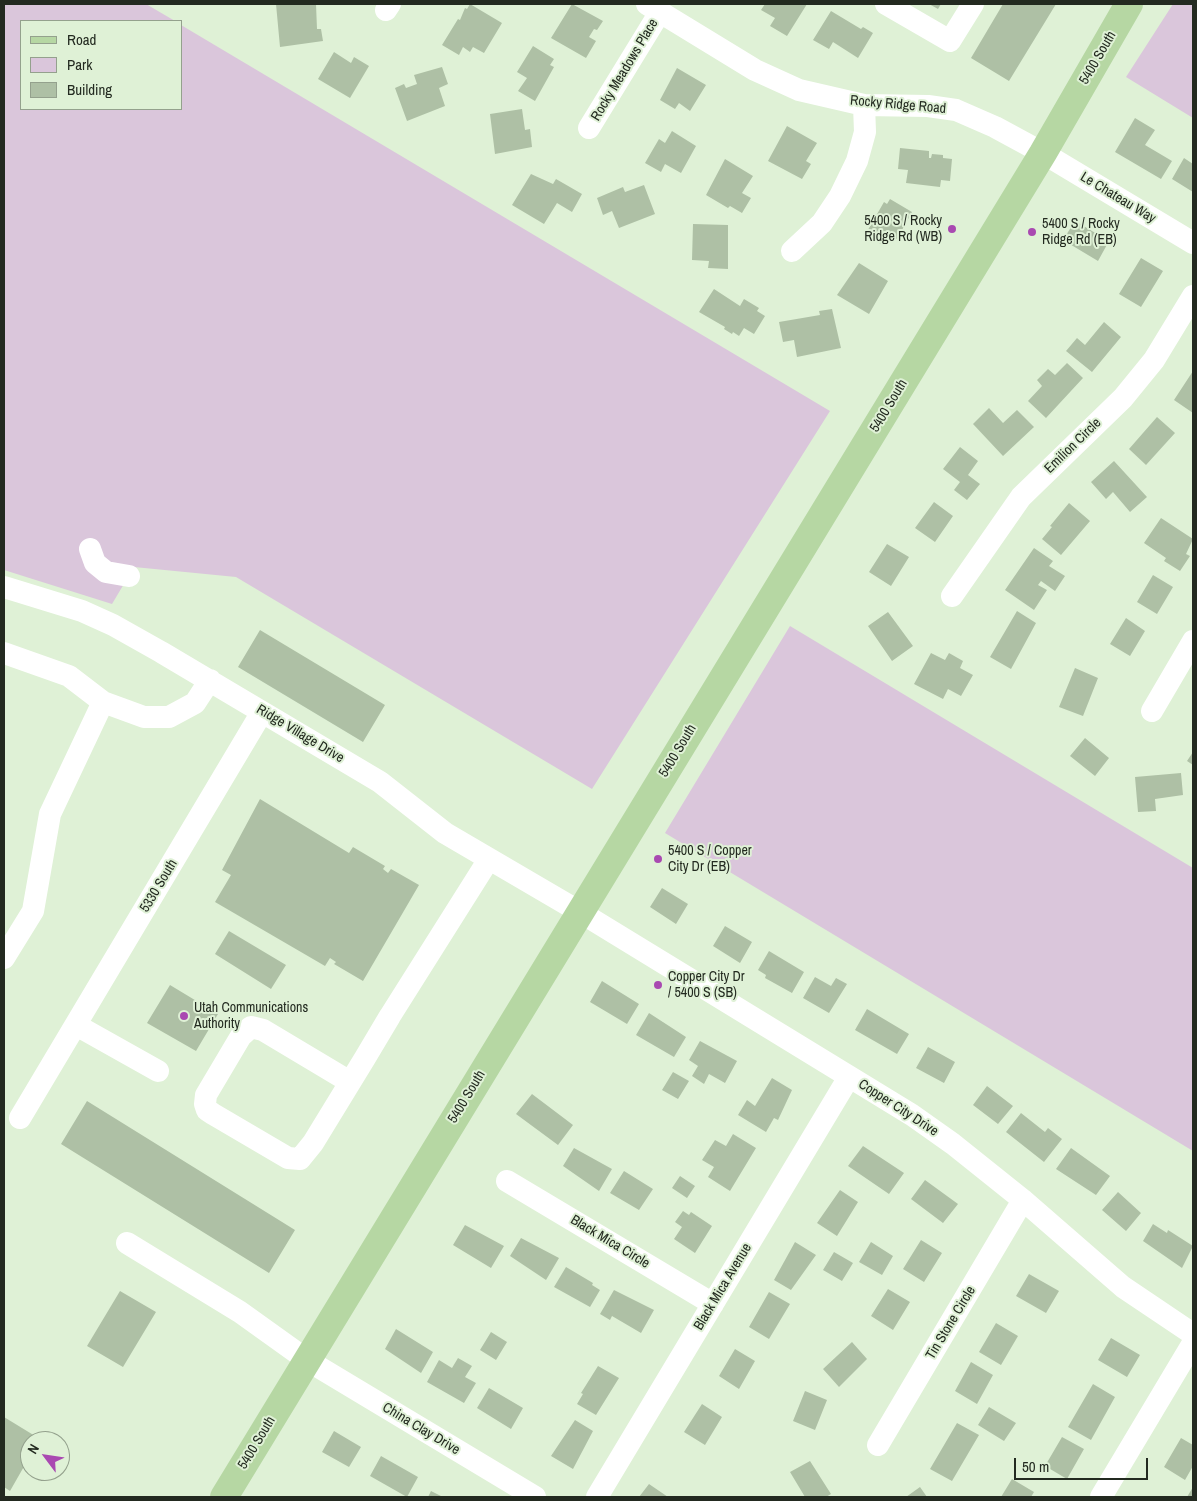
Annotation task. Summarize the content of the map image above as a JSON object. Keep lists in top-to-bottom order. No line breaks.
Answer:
{"streets":{"main road":["5400 South"],"street":["Rocky Meadows Place","Rocky Ridge Road","Le Chateau Way","Emilion Circle","Ridge Village Drive","5330 South","Copper City Drive","Black Mica Circle","Black Mica Avenue","Tin Stone Circle","China Clay Drive"]},"crossings":[["5400 South","Rocky Ridge Road"],["5400 South","Le Chateau Way"],["5400 South","Ridge Village Drive"],["5400 South","Copper City Drive"],["5400 South","China Clay Drive"],["Rocky Meadows Place","Rocky Ridge Road"],["Rocky Ridge Road","Le Chateau Way"],["Ridge Village Drive","5330 South"],["Ridge Village Drive","Copper City Drive"],["Copper City Drive","Black Mica Avenue"],["Copper City Drive","Tin Stone Circle"],["Black Mica Circle","Black Mica Avenue"]],"places":["5400 S / Rocky Ridge Rd (WB)","5400 S / Rocky Ridge Rd (EB)","5400 S / Copper City Dr (EB)","Copper City Dr / 5400 S (SB)","Utah Communications Authority"],"legend":["Road","Park","Building"],"scale_bar":"50 m","north":"top left"}
